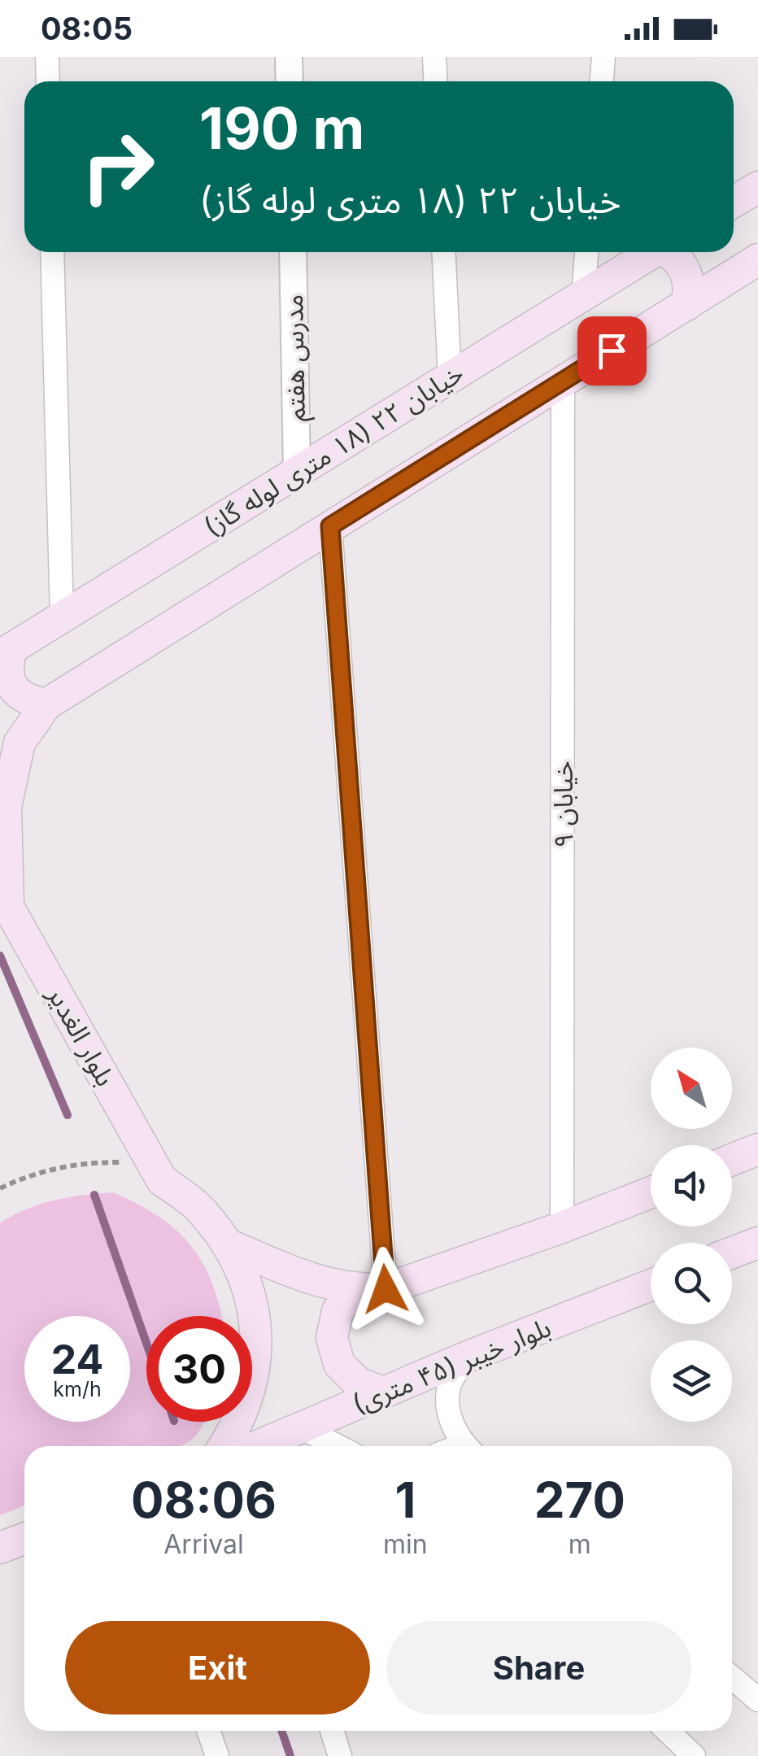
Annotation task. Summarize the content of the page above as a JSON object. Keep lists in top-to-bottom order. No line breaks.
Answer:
{"streets":{"main road":["خیابان ۲۲ (۱۸ متری لوله گاز)","بلوار الغدیر","بلوار خیبر (۴۵ متری)"],"street":["مدرس هفتم","خیابان ۹"]},"crossings":[["مدرس هفتم","خیابان ۲۲ (۱۸ متری لوله گاز)"]],"north":"top left","page":{"status":"08:05","turn":["190 m","خیابان ۲۲ (۱۸ متری لوله گاز)"],"speed":"24 km/h","limit":"30","eta":["08:06","Arrival","1","min","270","m"],"buttons":["Exit","Share"]}}
